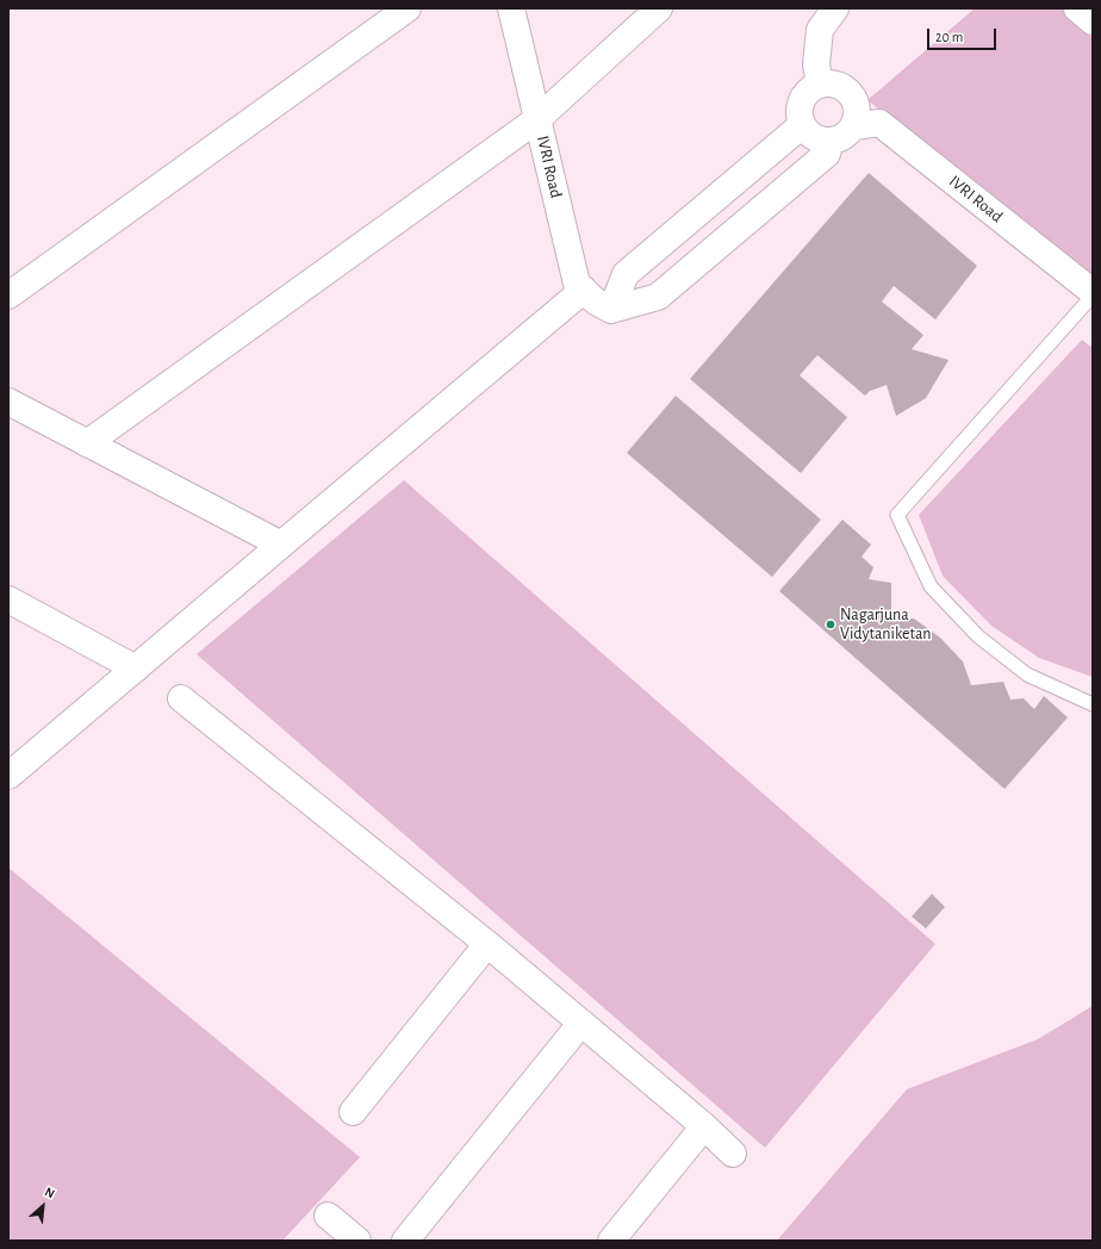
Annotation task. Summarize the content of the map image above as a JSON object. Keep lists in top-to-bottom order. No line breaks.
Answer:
{"streets":{"street":["IVRI Road"]},"places":["Nagarjuna Vidytaniketan"],"scale_bar":"20 m","north":"top right"}
